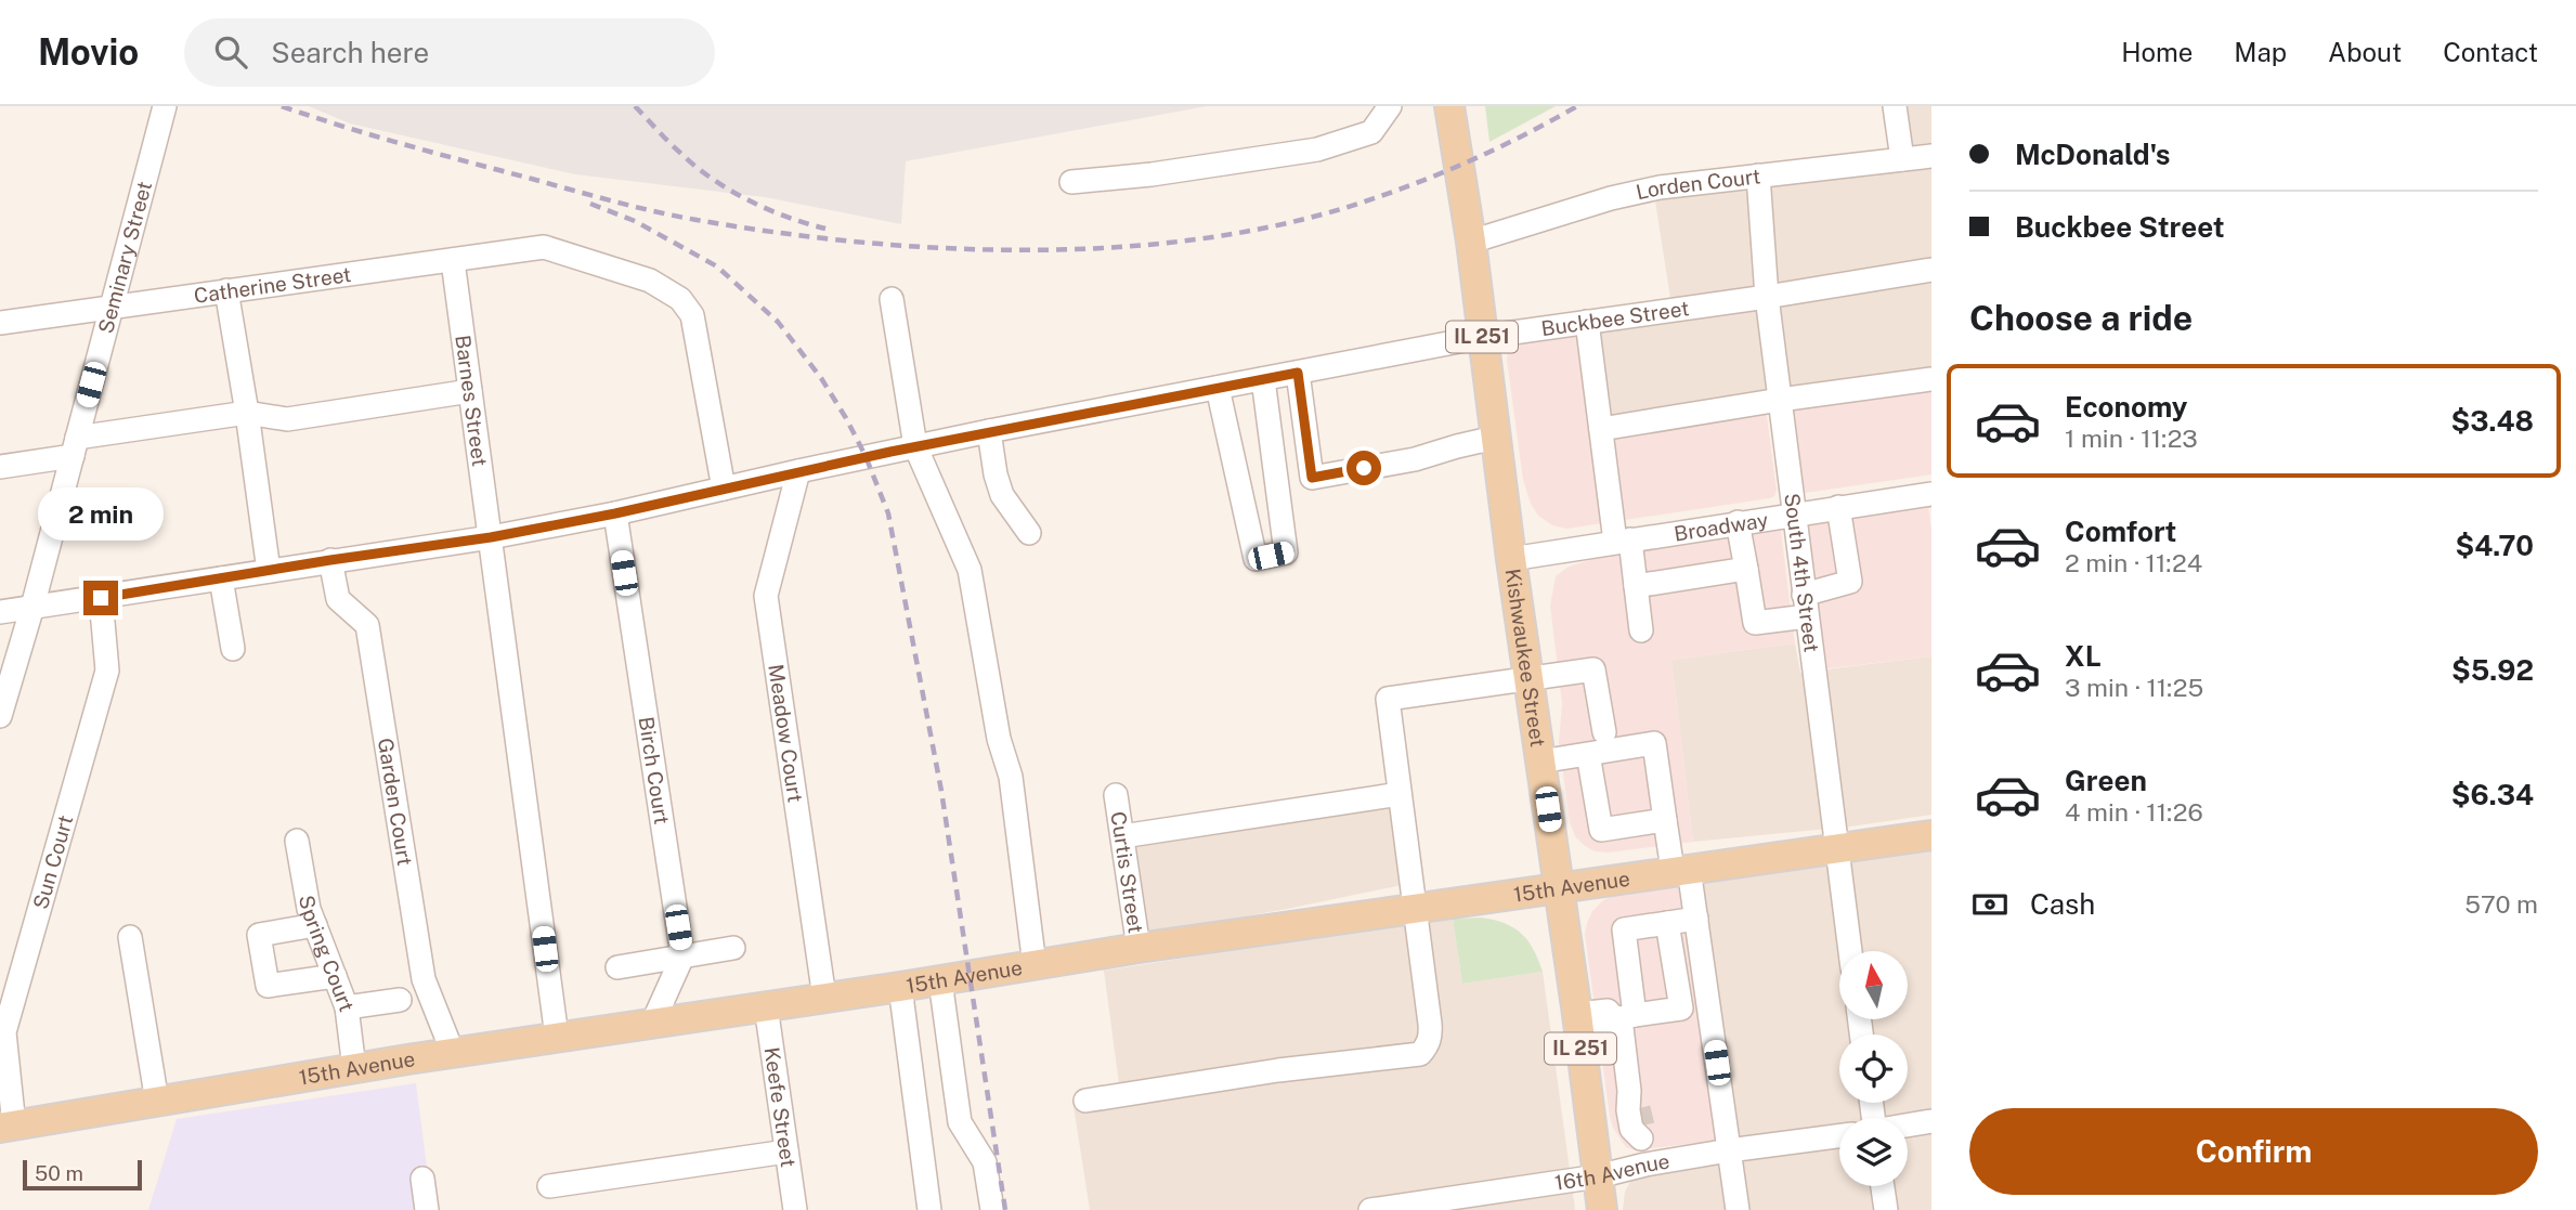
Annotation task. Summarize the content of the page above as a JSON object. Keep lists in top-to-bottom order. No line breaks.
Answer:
{"streets":{"main road":["IL 251","Kishwaukee Street","15th Avenue"],"street":["Lorden Court","Seminary Street","Catherine Street","Buckbee Street","Barnes Street","Broadway","South 4th Street","Meadow Court","Birch Court","Garden Court","Sun Court","Curtis Street","Spring Court","Keefe Street","16th Avenue"]},"crossings":[["Lorden Court","South 4th Street"],["Lorden Court","Kishwaukee Street"],["Seminary Street","Catherine Street"],["Seminary Street","Buckbee Street"],["Catherine Street","Buckbee Street"],["Catherine Street","Barnes Street"],["Buckbee Street","Barnes Street"],["Buckbee Street","South 4th Street"],["Buckbee Street","Kishwaukee Street"],["Buckbee Street","Meadow Court"],["Buckbee Street","Birch Court"],["Buckbee Street","Garden Court"],["Buckbee Street","Sun Court"],["Broadway","South 4th Street"],["Broadway","Kishwaukee Street"],["South 4th Street","15th Avenue"],["Kishwaukee Street","15th Avenue"],["Kishwaukee Street","16th Avenue"],["Meadow Court","15th Avenue"],["Garden Court","15th Avenue"],["Sun Court","15th Avenue"],["Curtis Street","15th Avenue"],["15th Avenue","Spring Court"],["15th Avenue","Keefe Street"]],"scale_bar":"50 m","north":"top","page":{"header":"Movio","search":"Search here","nav":["Home","Map","About","Contact"],"banner":["McDonald's","Buckbee Street"],"heading":"Choose a ride","list":[{"name":"Economy","note":"1 min · 11:23","value":"$3.48"},{"name":"Comfort","note":"2 min · 11:24","value":"$4.70"},{"name":"XL","note":"3 min · 11:25","value":"$5.92"},{"name":"Green","note":"4 min · 11:26","value":"$6.34"}],"bubble":"2 min","pay":["Cash","570 m"],"buttons":"Confirm","scale":"50 m"}}
